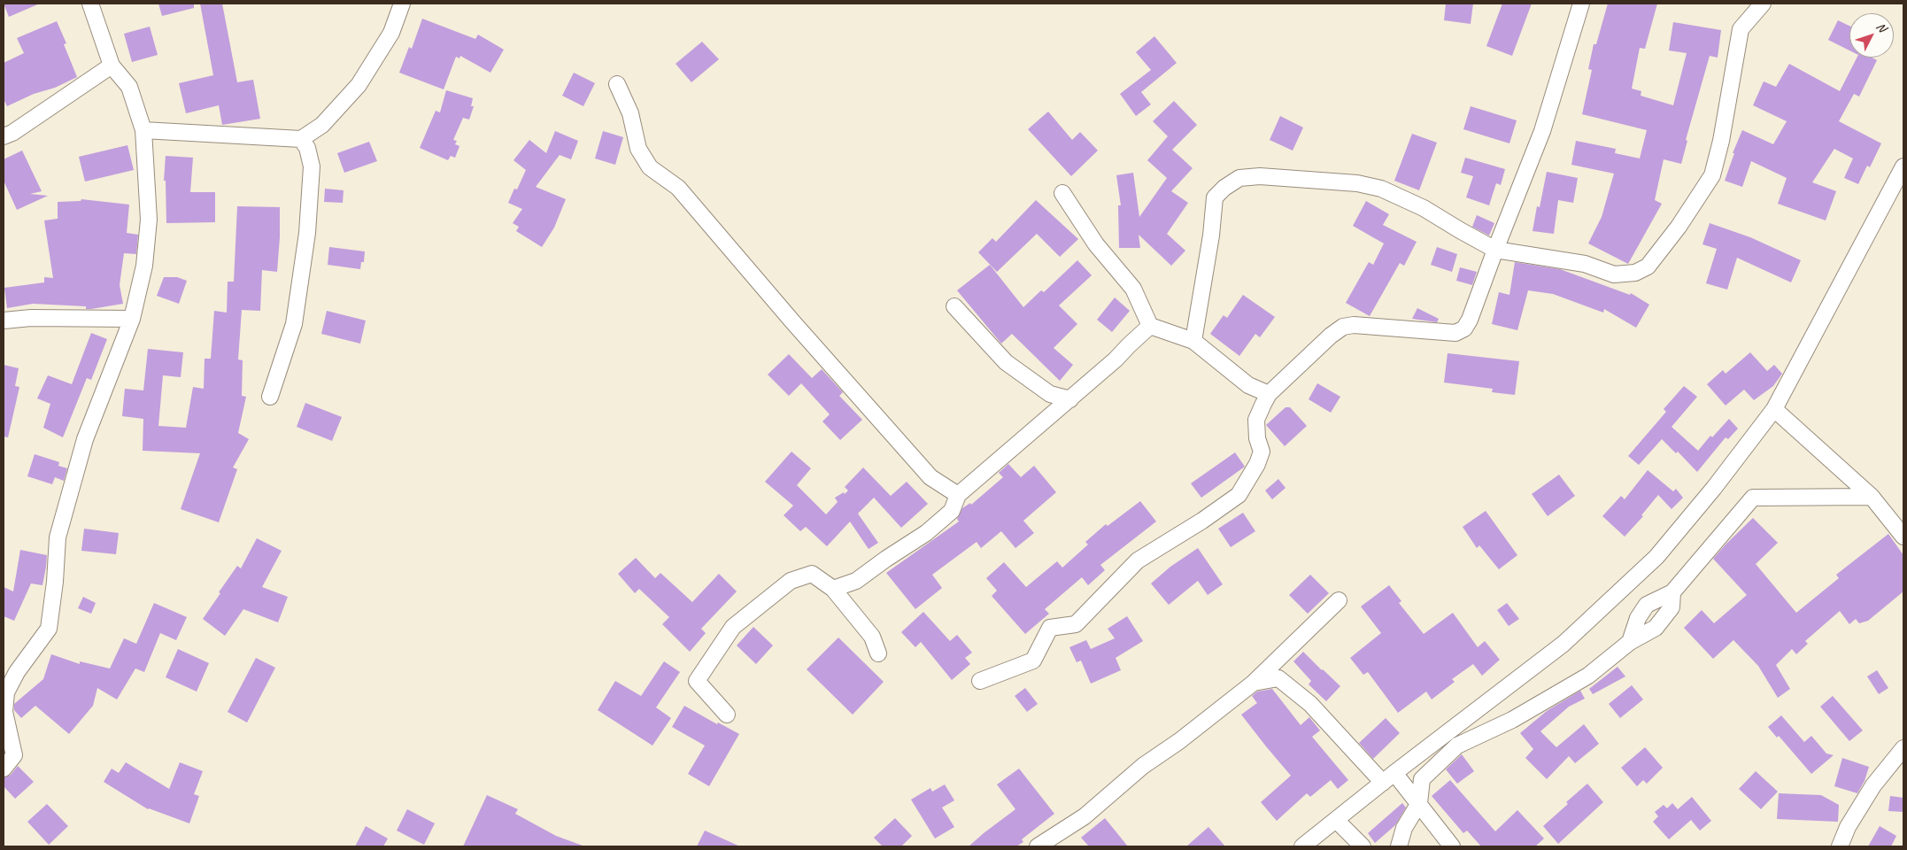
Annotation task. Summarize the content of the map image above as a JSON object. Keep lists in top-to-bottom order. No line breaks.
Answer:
{"north":"top right"}
